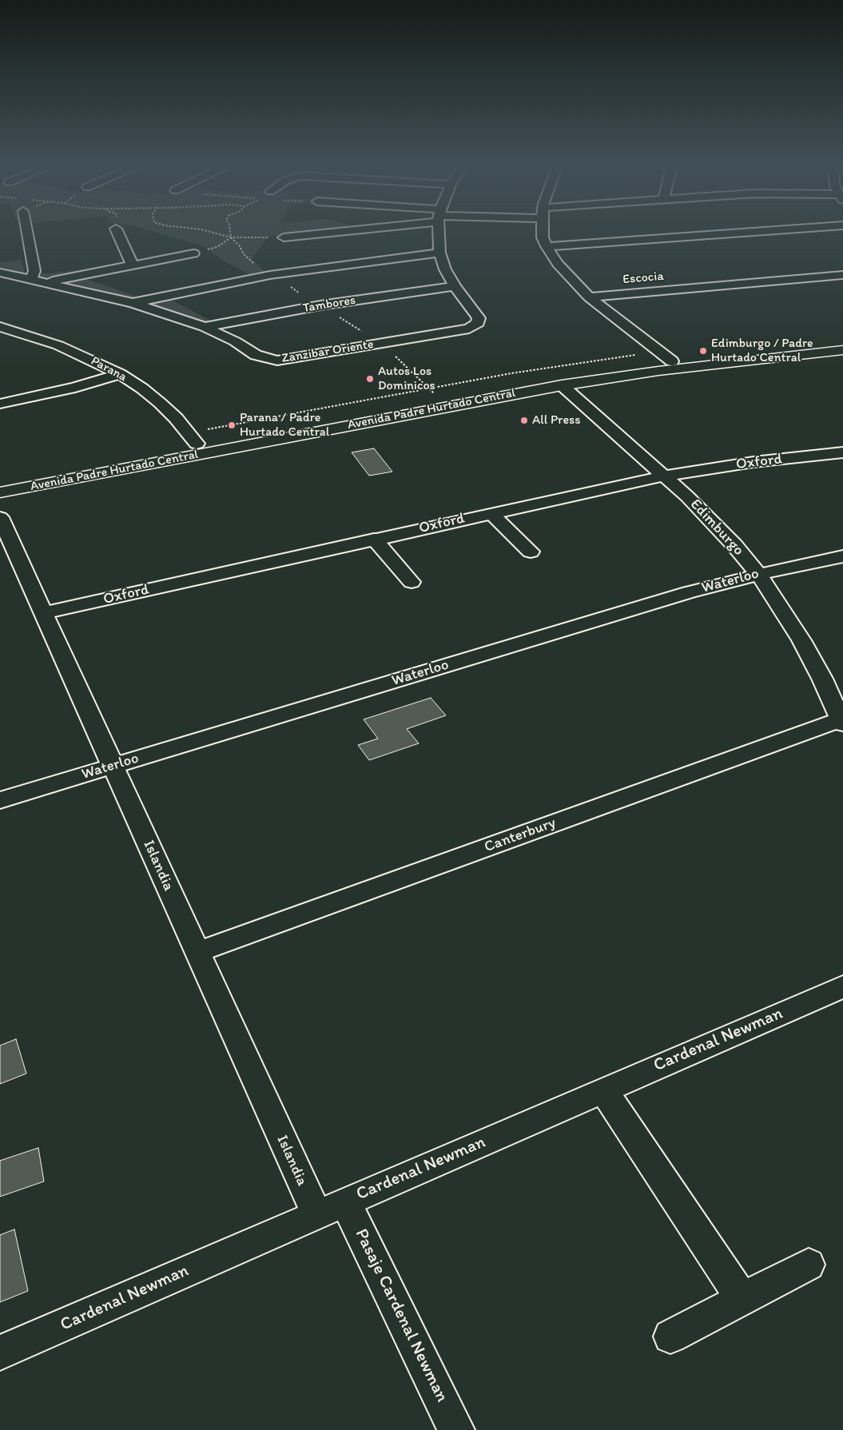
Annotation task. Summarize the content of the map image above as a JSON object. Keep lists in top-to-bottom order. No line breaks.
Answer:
{"streets":{"main road":["Avenida Padre Hurtado Central"],"street":["Escocia","Tambores","Zanzibar Oriente","Parana","Oxford","Edimburgo","Waterloo","Canterbury","Islandia","Cardenal Newman","Pasaje Cardenal Newman"]},"crossings":[["Tambores","Zanzibar Oriente"],["Parana","Avenida Padre Hurtado Central"],["Avenida Padre Hurtado Central","Edimburgo"],["Oxford","Edimburgo"],["Oxford","Islandia"],["Edimburgo","Waterloo"],["Edimburgo","Canterbury"],["Waterloo","Islandia"],["Canterbury","Islandia"],["Islandia","Cardenal Newman"],["Islandia","Pasaje Cardenal Newman"],["Cardenal Newman","Pasaje Cardenal Newman"]],"places":["Edimburgo / Padre Hurtado Central","Autos Los Dominicos","All Press","Parana / Padre Hurtado Central"]}
